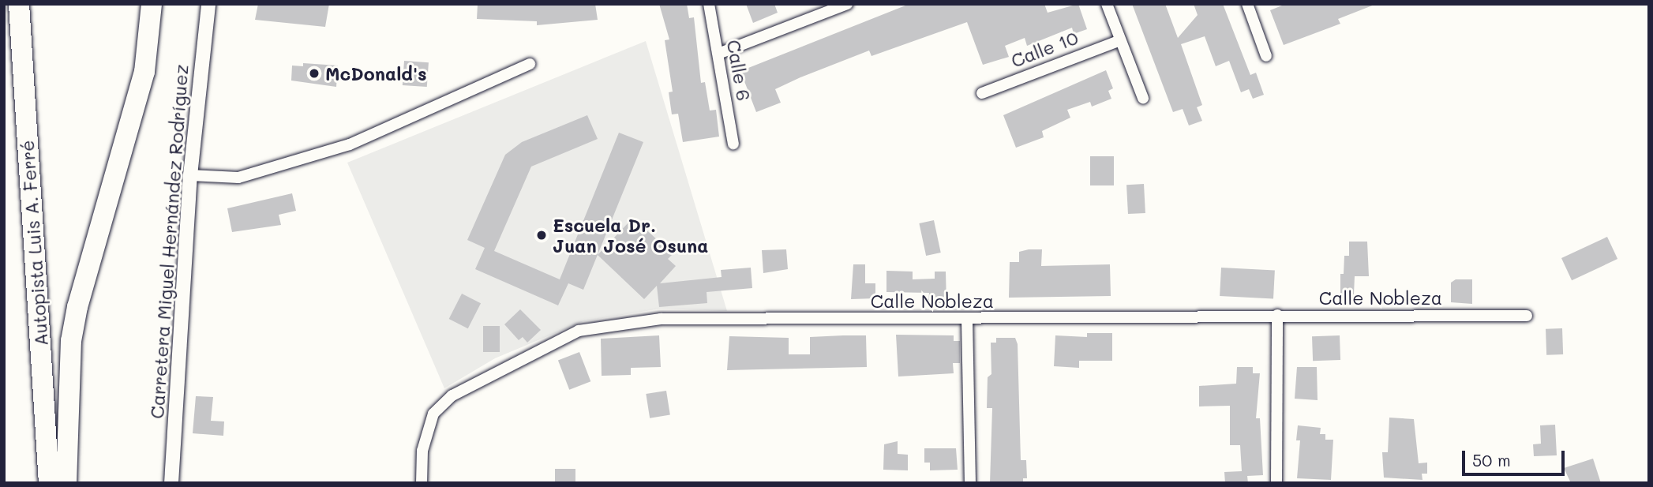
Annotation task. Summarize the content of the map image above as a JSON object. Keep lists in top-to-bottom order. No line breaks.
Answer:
{"streets":{"highway":["Autopista Luis A. Ferré"],"street":["Calle 10","Calle 6","Carretera Miguel Hernández Rodríguez","Calle Nobleza"]},"places":["McDonald's","Escuela Dr. Juan José Osuna"],"scale_bar":"50 m"}
